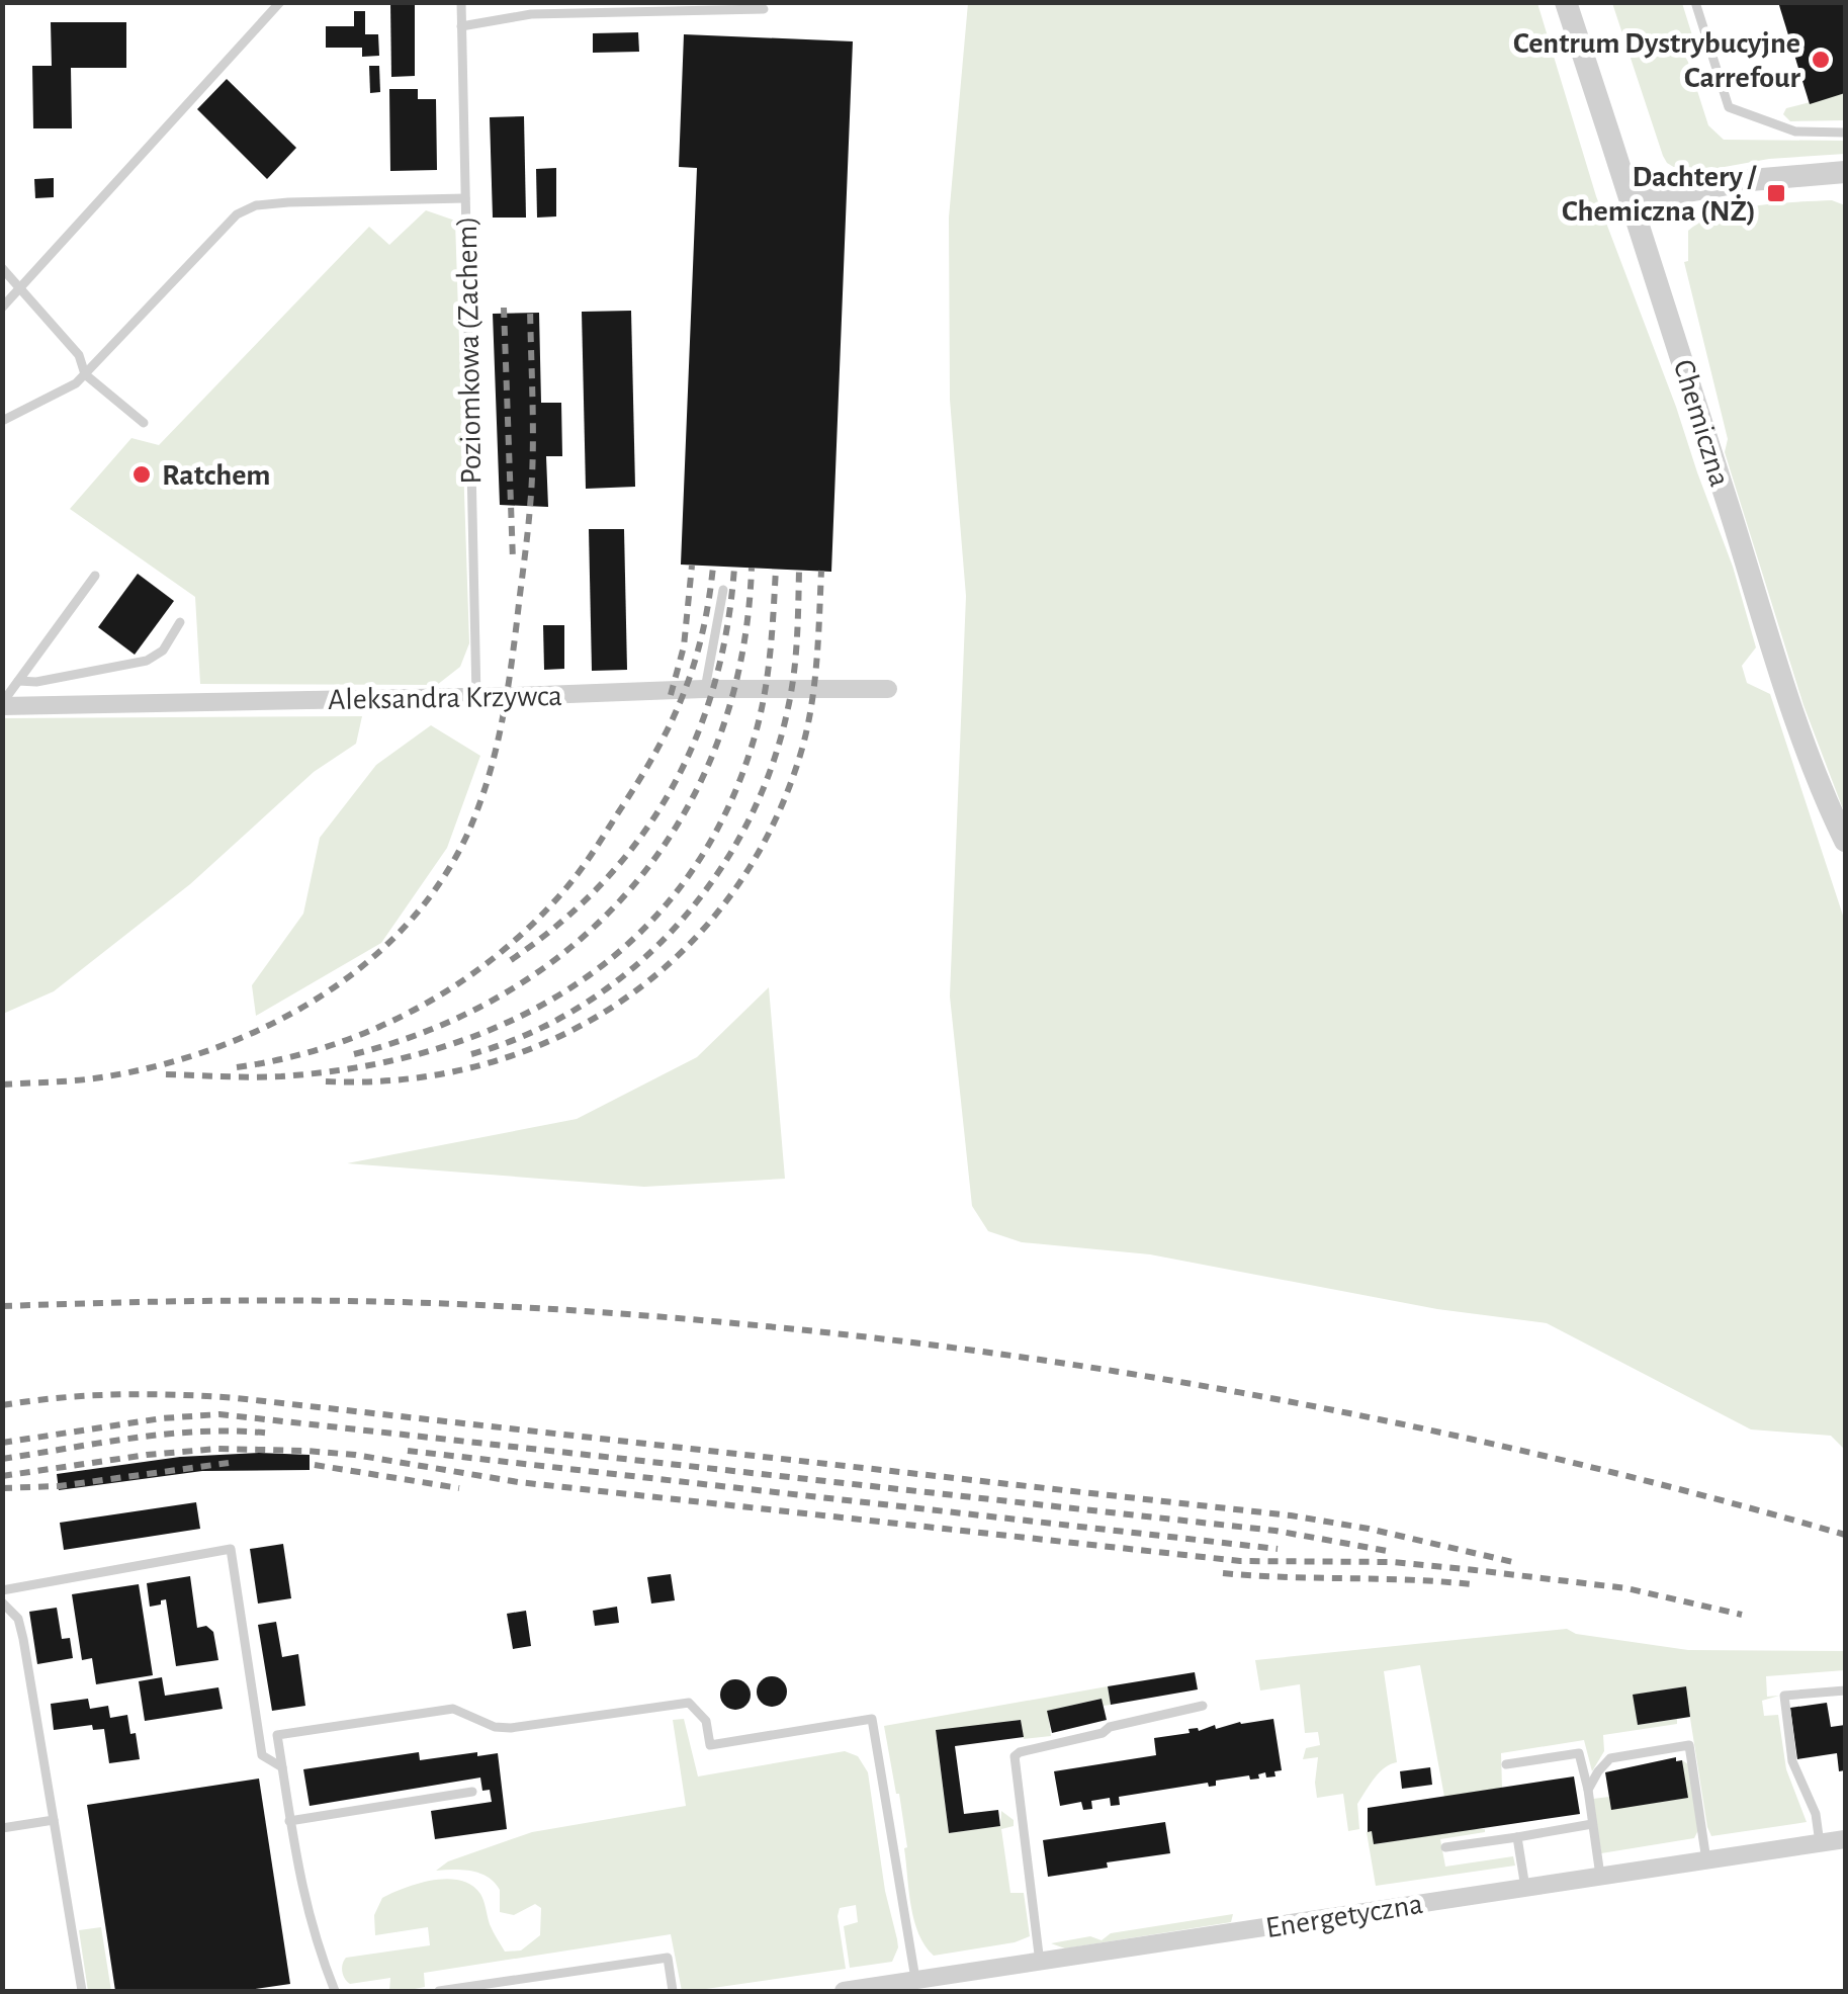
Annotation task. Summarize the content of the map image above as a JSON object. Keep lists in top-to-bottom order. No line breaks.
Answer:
{"streets":{"street":["Chemiczna","Aleksandra Krzywca","Energetyczna"],"lane":["Poziomkowa (Zachem)"]},"crossings":[["Poziomkowa (Zachem)","Aleksandra Krzywca"]],"places":{"other":["Centrum Dystrybucyjne Carrefour","Ratchem"],"transit":["Dachtery / Chemiczna (NŻ)"]}}
